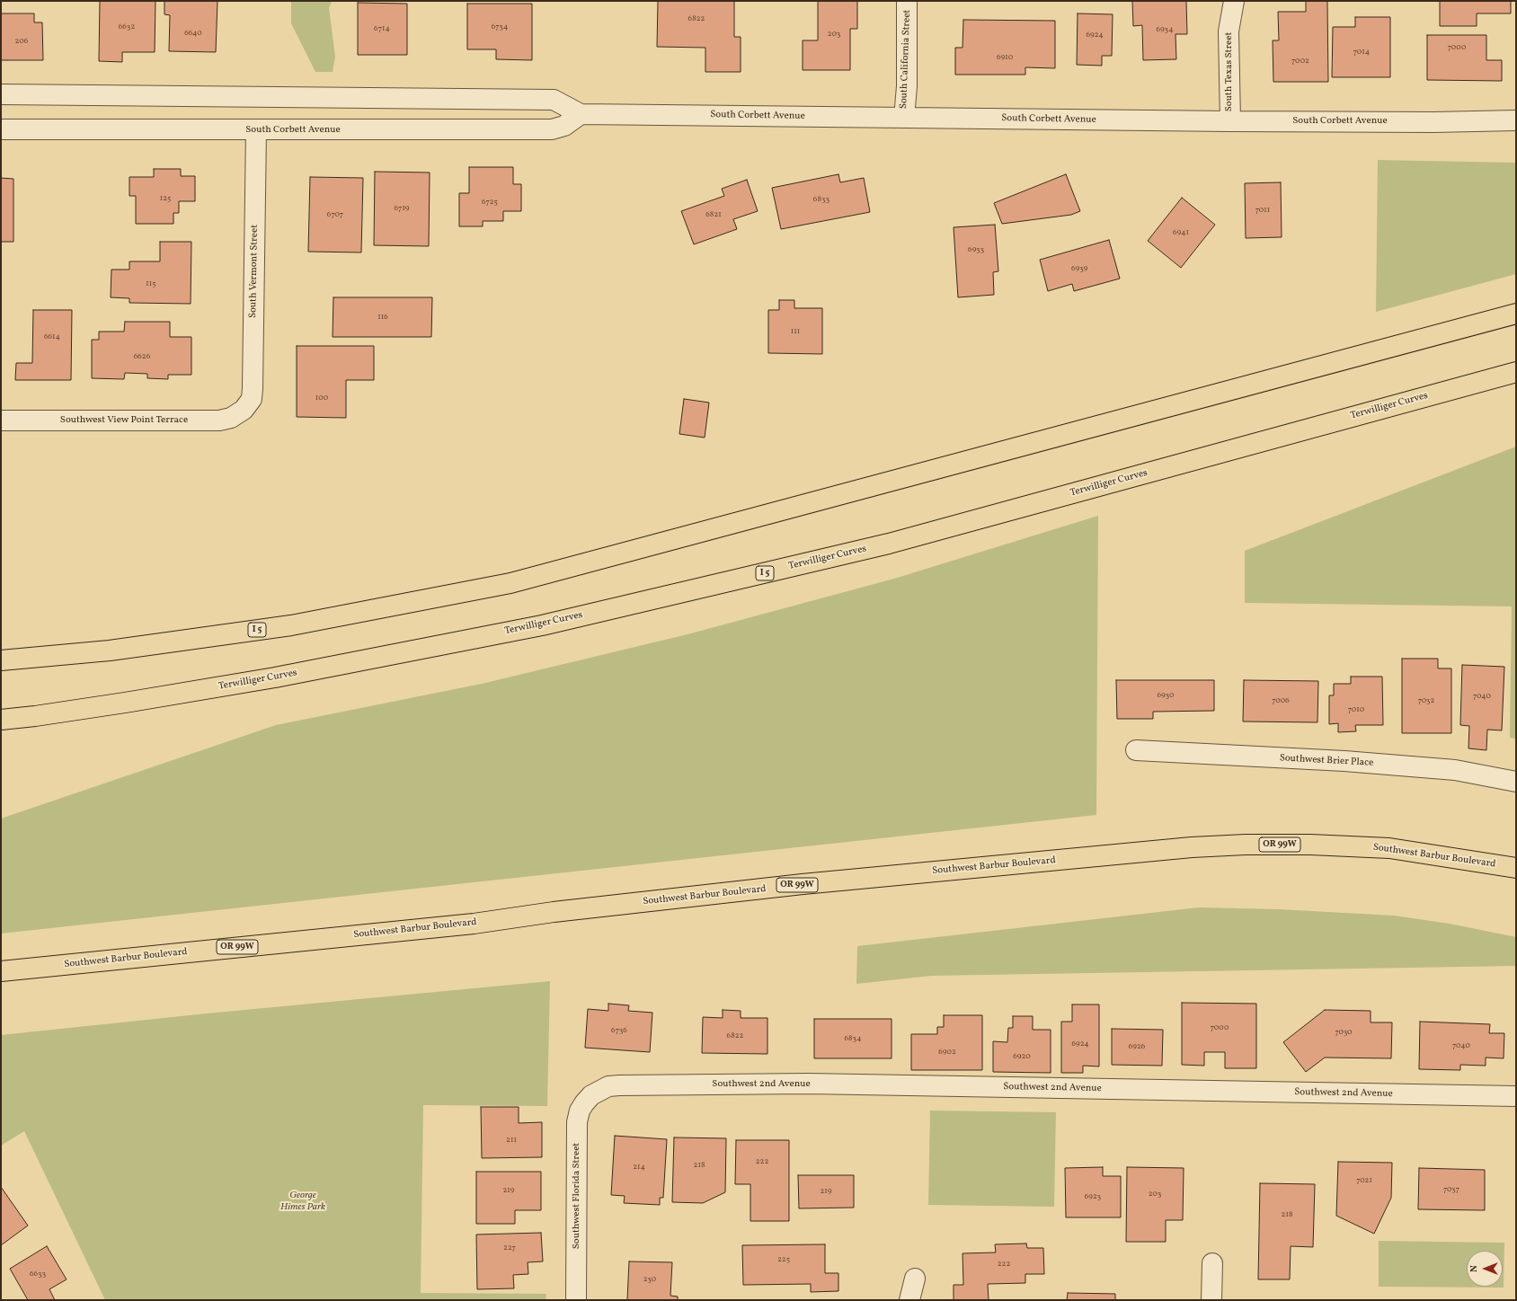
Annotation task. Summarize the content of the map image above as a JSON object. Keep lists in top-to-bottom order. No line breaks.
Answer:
{"streets":{"main road":["Terwilliger Curves","I 5","OR 99W","Southwest Barbur Boulevard"],"street":["South California Street","South Texas Street","South Corbett Avenue","South Vermont Street","Southwest View Point Terrace","Southwest Brier Place","Southwest 2nd Avenue","Southwest Florida Street"]},"crossings":[["South California Street","South Corbett Avenue"],["South Texas Street","South Corbett Avenue"],["South Corbett Avenue","South Vermont Street"],["South Vermont Street","Southwest View Point Terrace"],["Southwest 2nd Avenue","Southwest Florida Street"]],"parks":["George Himes Park"],"house_numbers":["6822","6632","6734","6714","6934","6640","203","6924","206","7000","7014","6910","7002","125","6833","6725","6719","7011","6707","6821","6941","6933","6939","115","116","111","6614","6626","100","6930","7040","7006","7032","7010","7000","6736","7030","6822","6834","6924","7040","6926","6902","6920","211","222","218","214","7021","7037","219","219","203","6923","218","227","225","222","6633","230"],"north":"left"}
